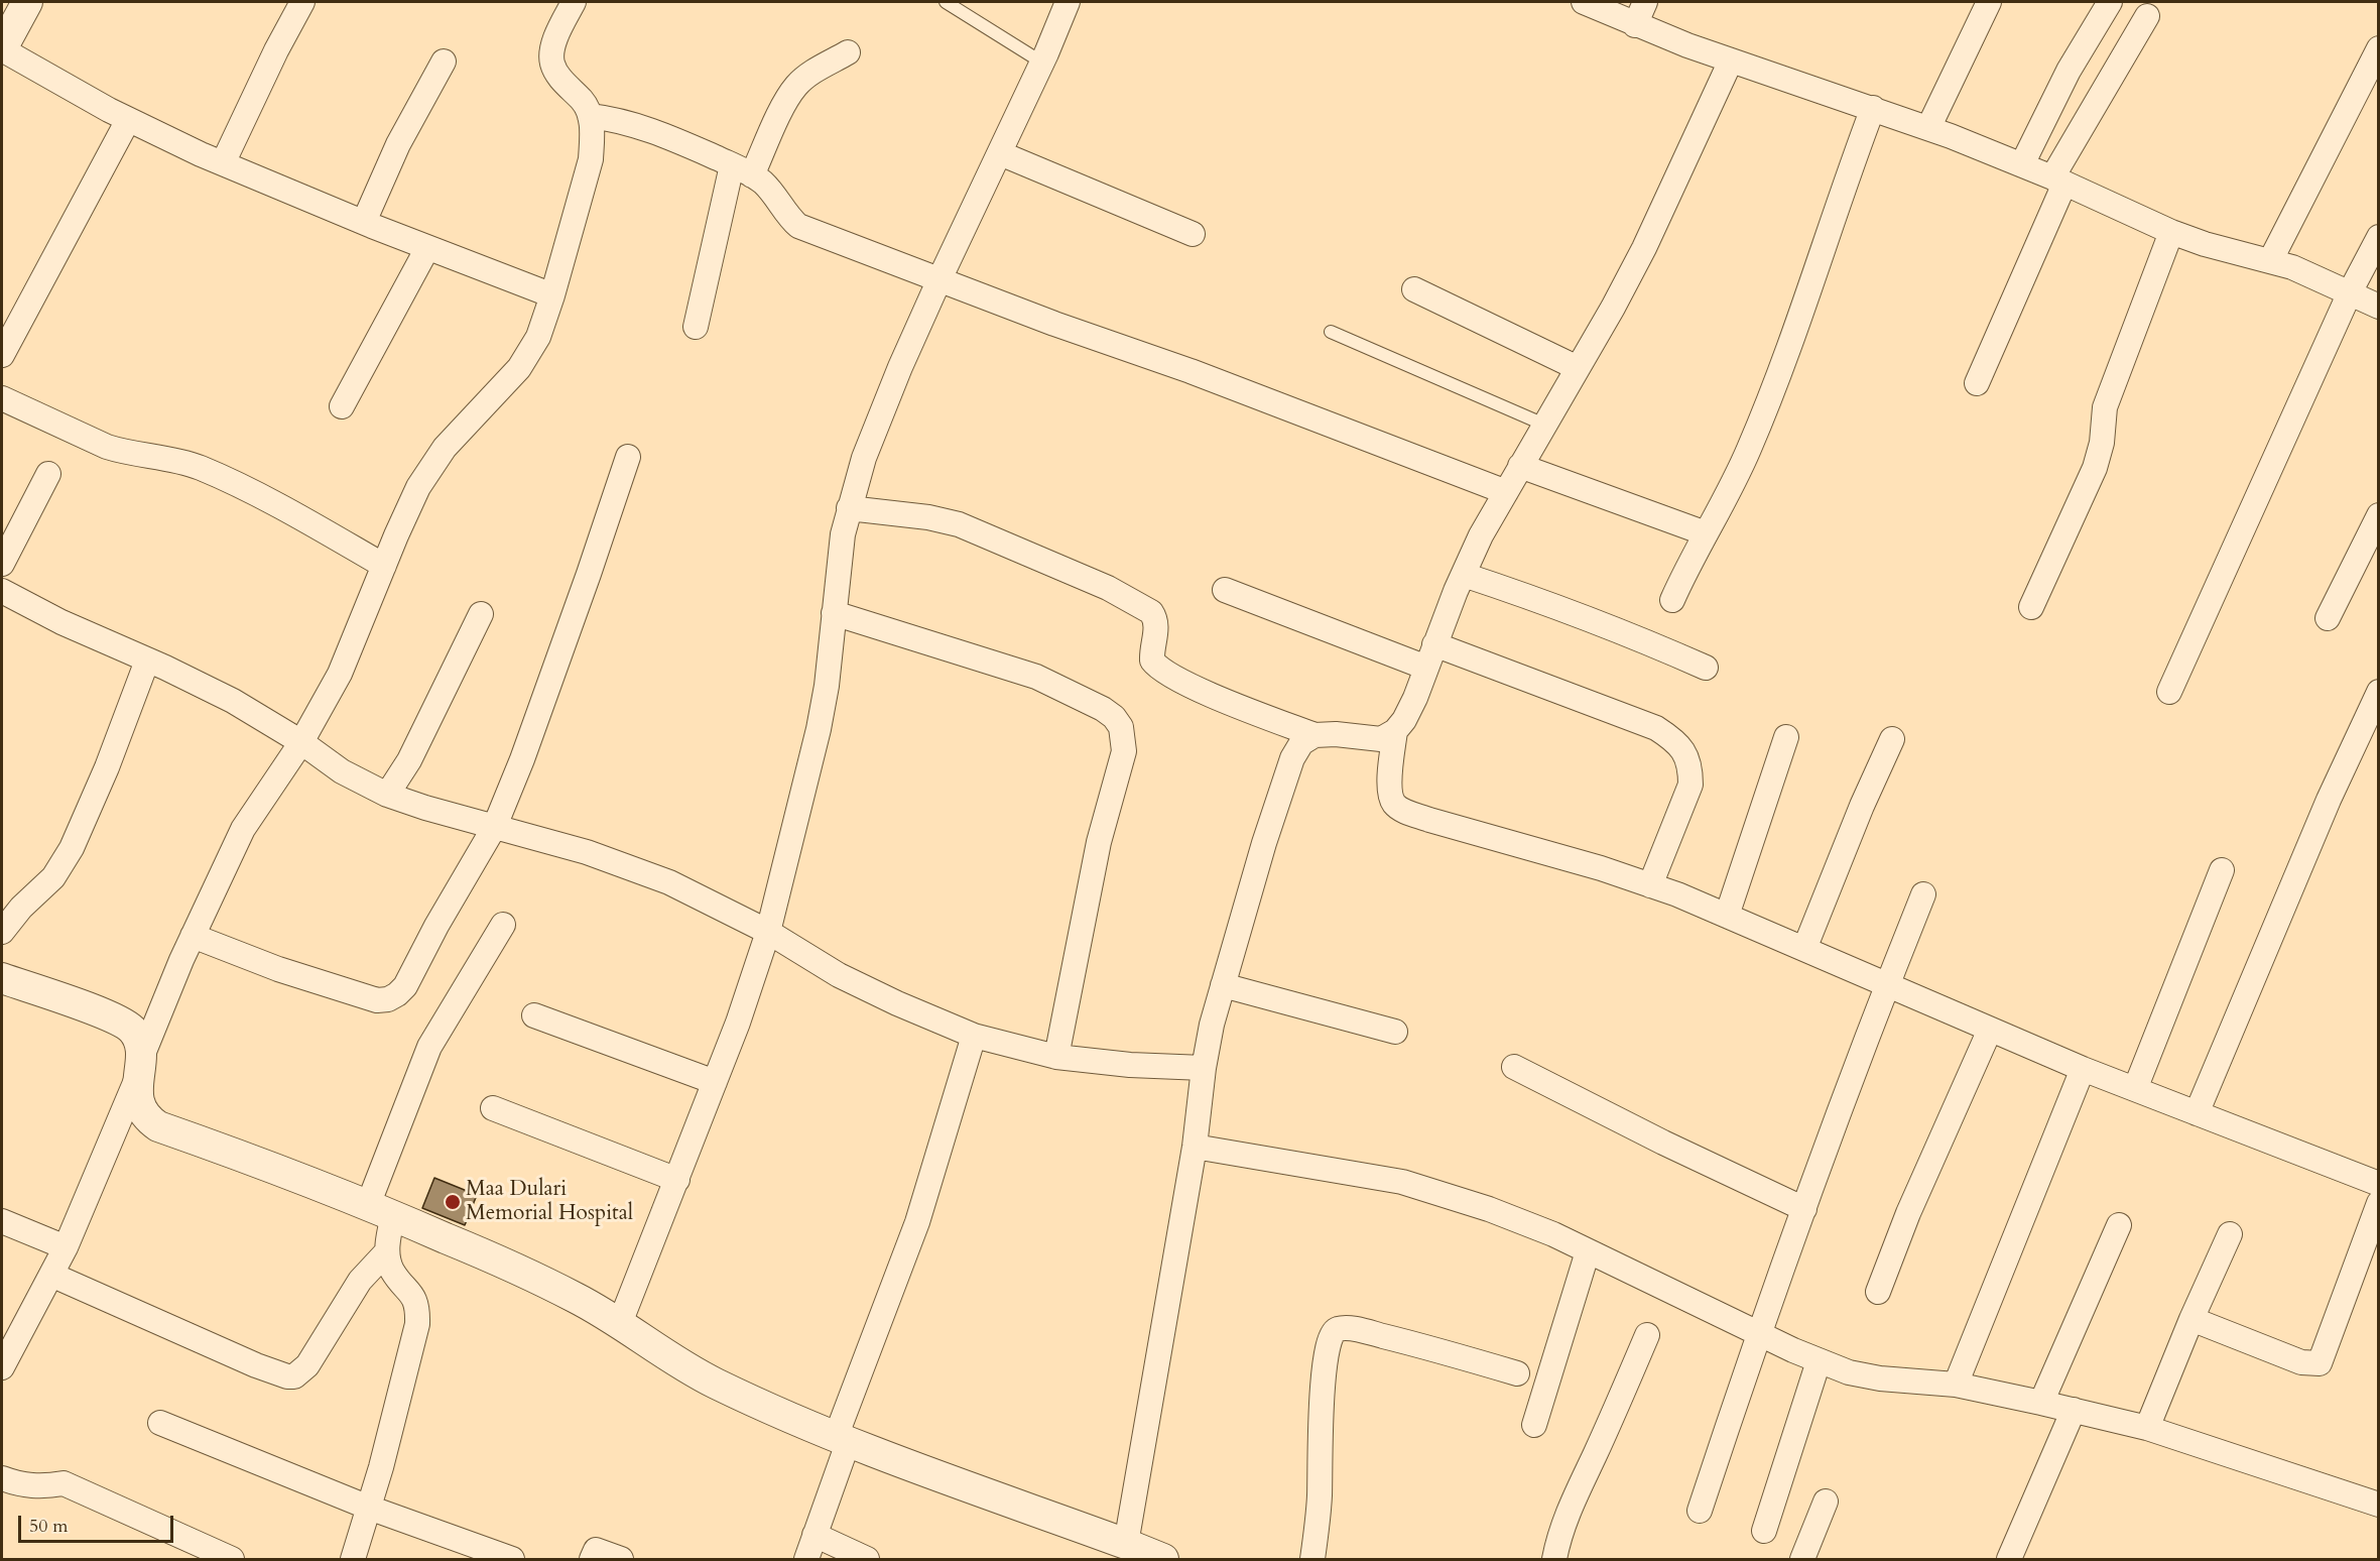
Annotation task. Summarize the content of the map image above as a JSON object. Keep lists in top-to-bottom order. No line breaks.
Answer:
{"places":["Maa Dulari Memorial Hospital"],"scale_bar":"50 m"}
